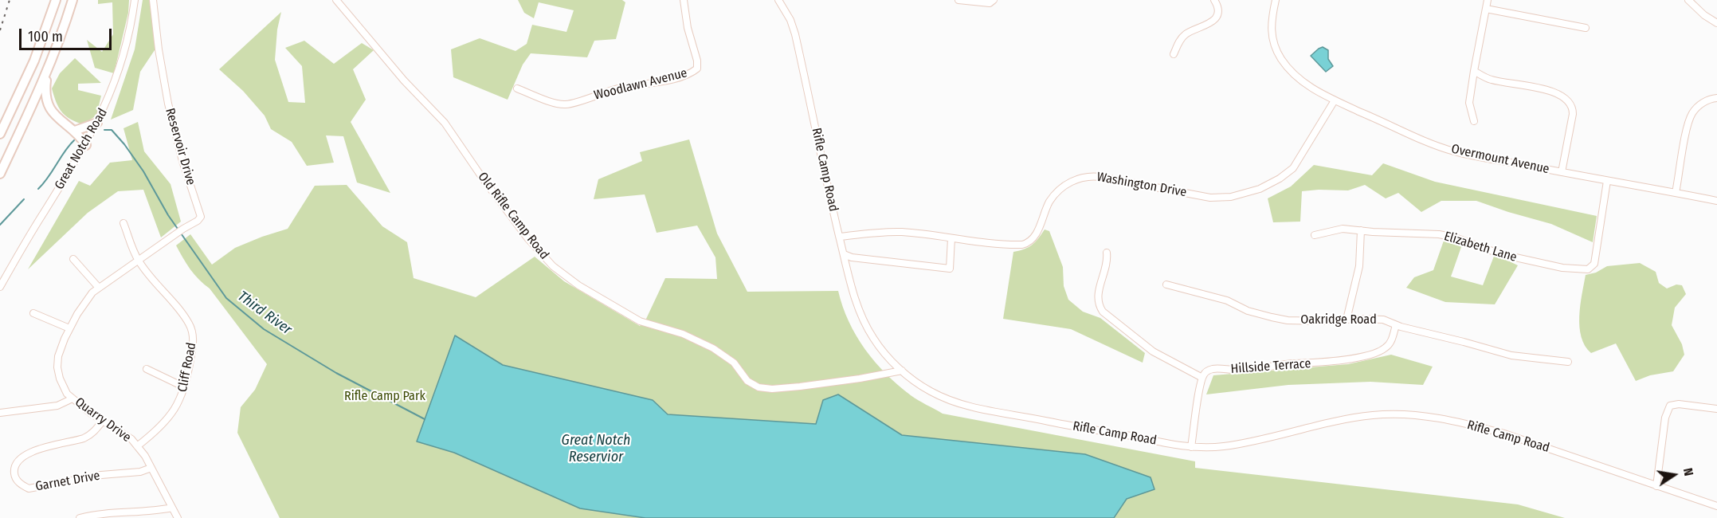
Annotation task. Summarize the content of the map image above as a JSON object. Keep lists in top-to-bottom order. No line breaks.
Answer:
{"streets":{"street":["Woodlawn Avenue","Reservoir Drive","Great Notch Road","Overmount Avenue","Rifle Camp Road","Washington Drive","Old Rifle Camp Road","Elizabeth Lane","Oakridge Road","Hillside Terrace","Cliff Road","Quarry Drive","Garnet Drive"]},"crossings":[["Reservoir Drive","Cliff Road"],["Reservoir Drive","Quarry Drive"],["Reservoir Drive","Garnet Drive"],["Overmount Avenue","Washington Drive"],["Overmount Avenue","Elizabeth Lane"],["Rifle Camp Road","Washington Drive"],["Rifle Camp Road","Old Rifle Camp Road"],["Oakridge Road","Hillside Terrace"],["Cliff Road","Quarry Drive"],["Cliff Road","Garnet Drive"],["Quarry Drive","Garnet Drive"]],"water":["Third River","Great Notch Reservior"],"parks":["Rifle Camp Park"],"scale_bar":"100 m","north":"right"}
